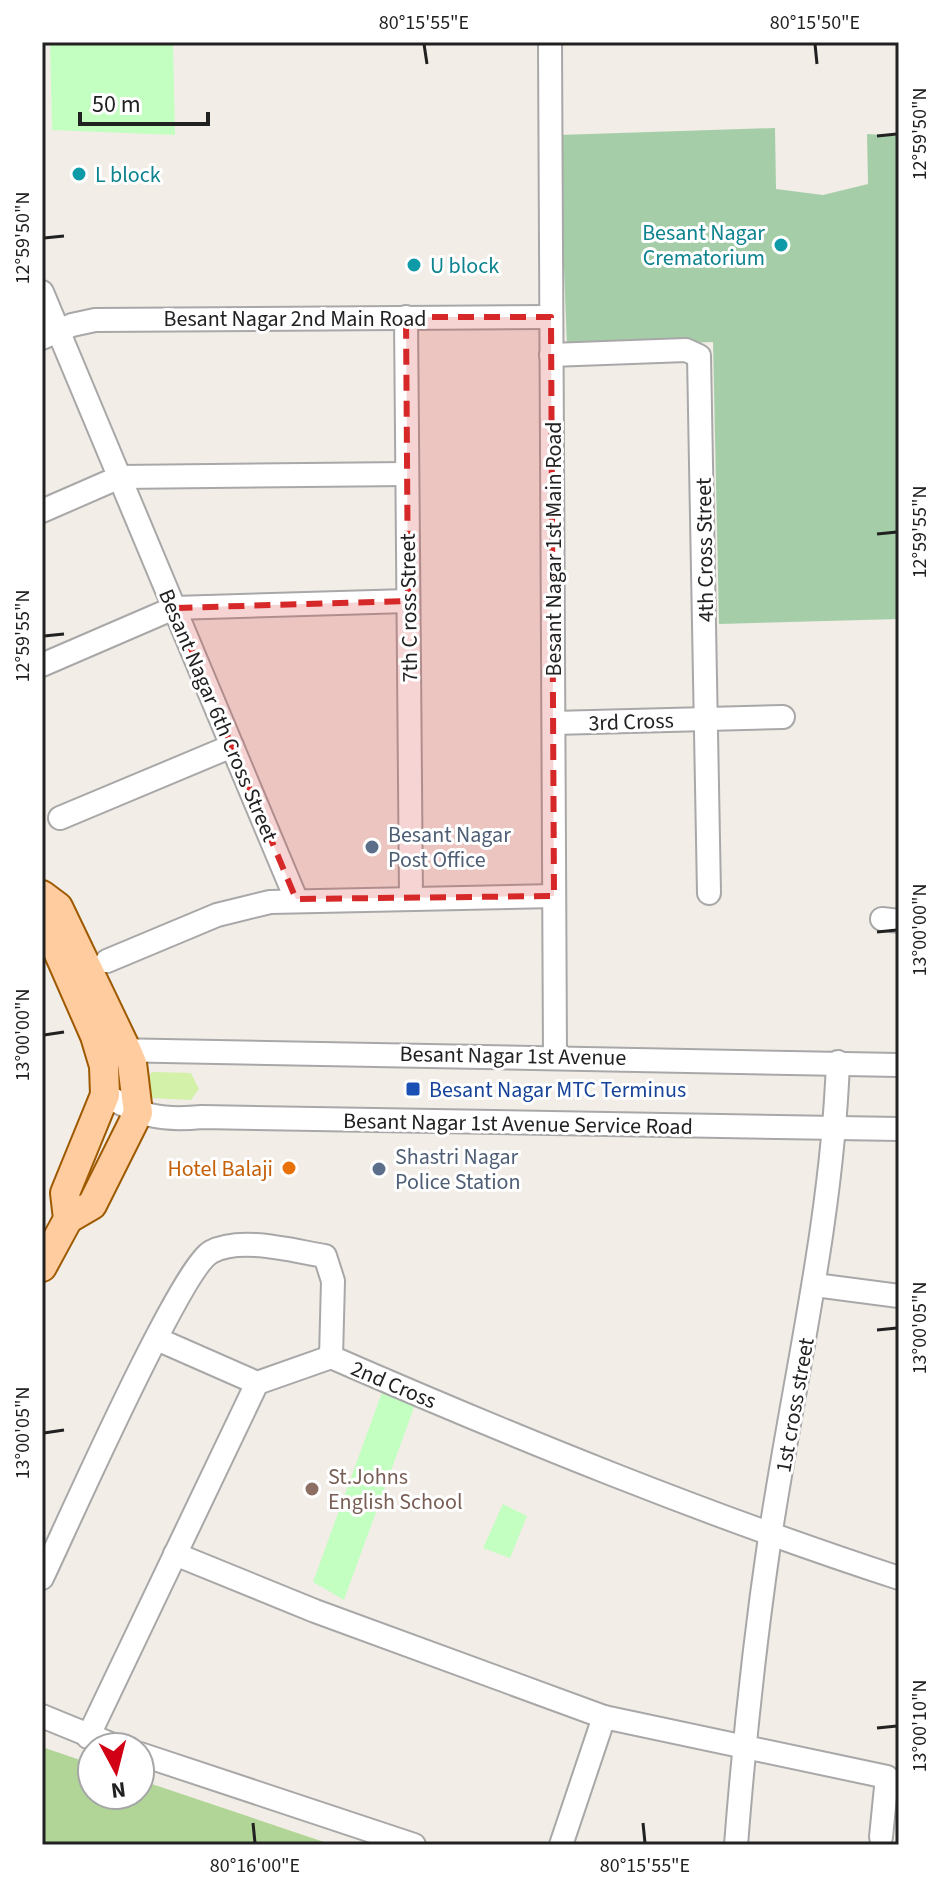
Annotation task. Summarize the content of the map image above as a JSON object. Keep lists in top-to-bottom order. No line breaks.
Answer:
{"streets":{"street":["Besant Nagar 2nd Main Road","Besant Nagar 1st Main Road","4th Cross Street","7th C ross Street","Besant Nagar 6th Cross Street","3rd Cross","Besant Nagar 1st Avenue","Besant Nagar 1st Avenue Service Road","2nd Cross","1st cross street"]},"crossings":[["Besant Nagar 2nd Main Road","Besant Nagar 1st Main Road"],["Besant Nagar 2nd Main Road","7th C ross Street"],["Besant Nagar 2nd Main Road","Besant Nagar 6th Cross Street"],["Besant Nagar 1st Main Road","4th Cross Street"],["Besant Nagar 1st Main Road","3rd Cross"],["Besant Nagar 1st Main Road","Besant Nagar 1st Avenue"],["4th Cross Street","3rd Cross"],["Besant Nagar 1st Avenue","1st cross street"],["Besant Nagar 1st Avenue Service Road","1st cross street"],["2nd Cross","1st cross street"]],"places":{"other":["L block","Besant Nagar Crematorium","U block","Besant Nagar Post Office","Hotel Balaji","Shastri Nagar Police Station","St.Johns English School"],"transit":["Besant Nagar MTC Terminus"]},"scale_bar":"50 m","north":"bottom","coordinates":["80°15'55\"E","80°15'50\"E","12°59'50\"N","12°59'55\"N","13°00'00\"N","13°00'05\"N","13°00'10\"N","80°16'00\"E"]}
